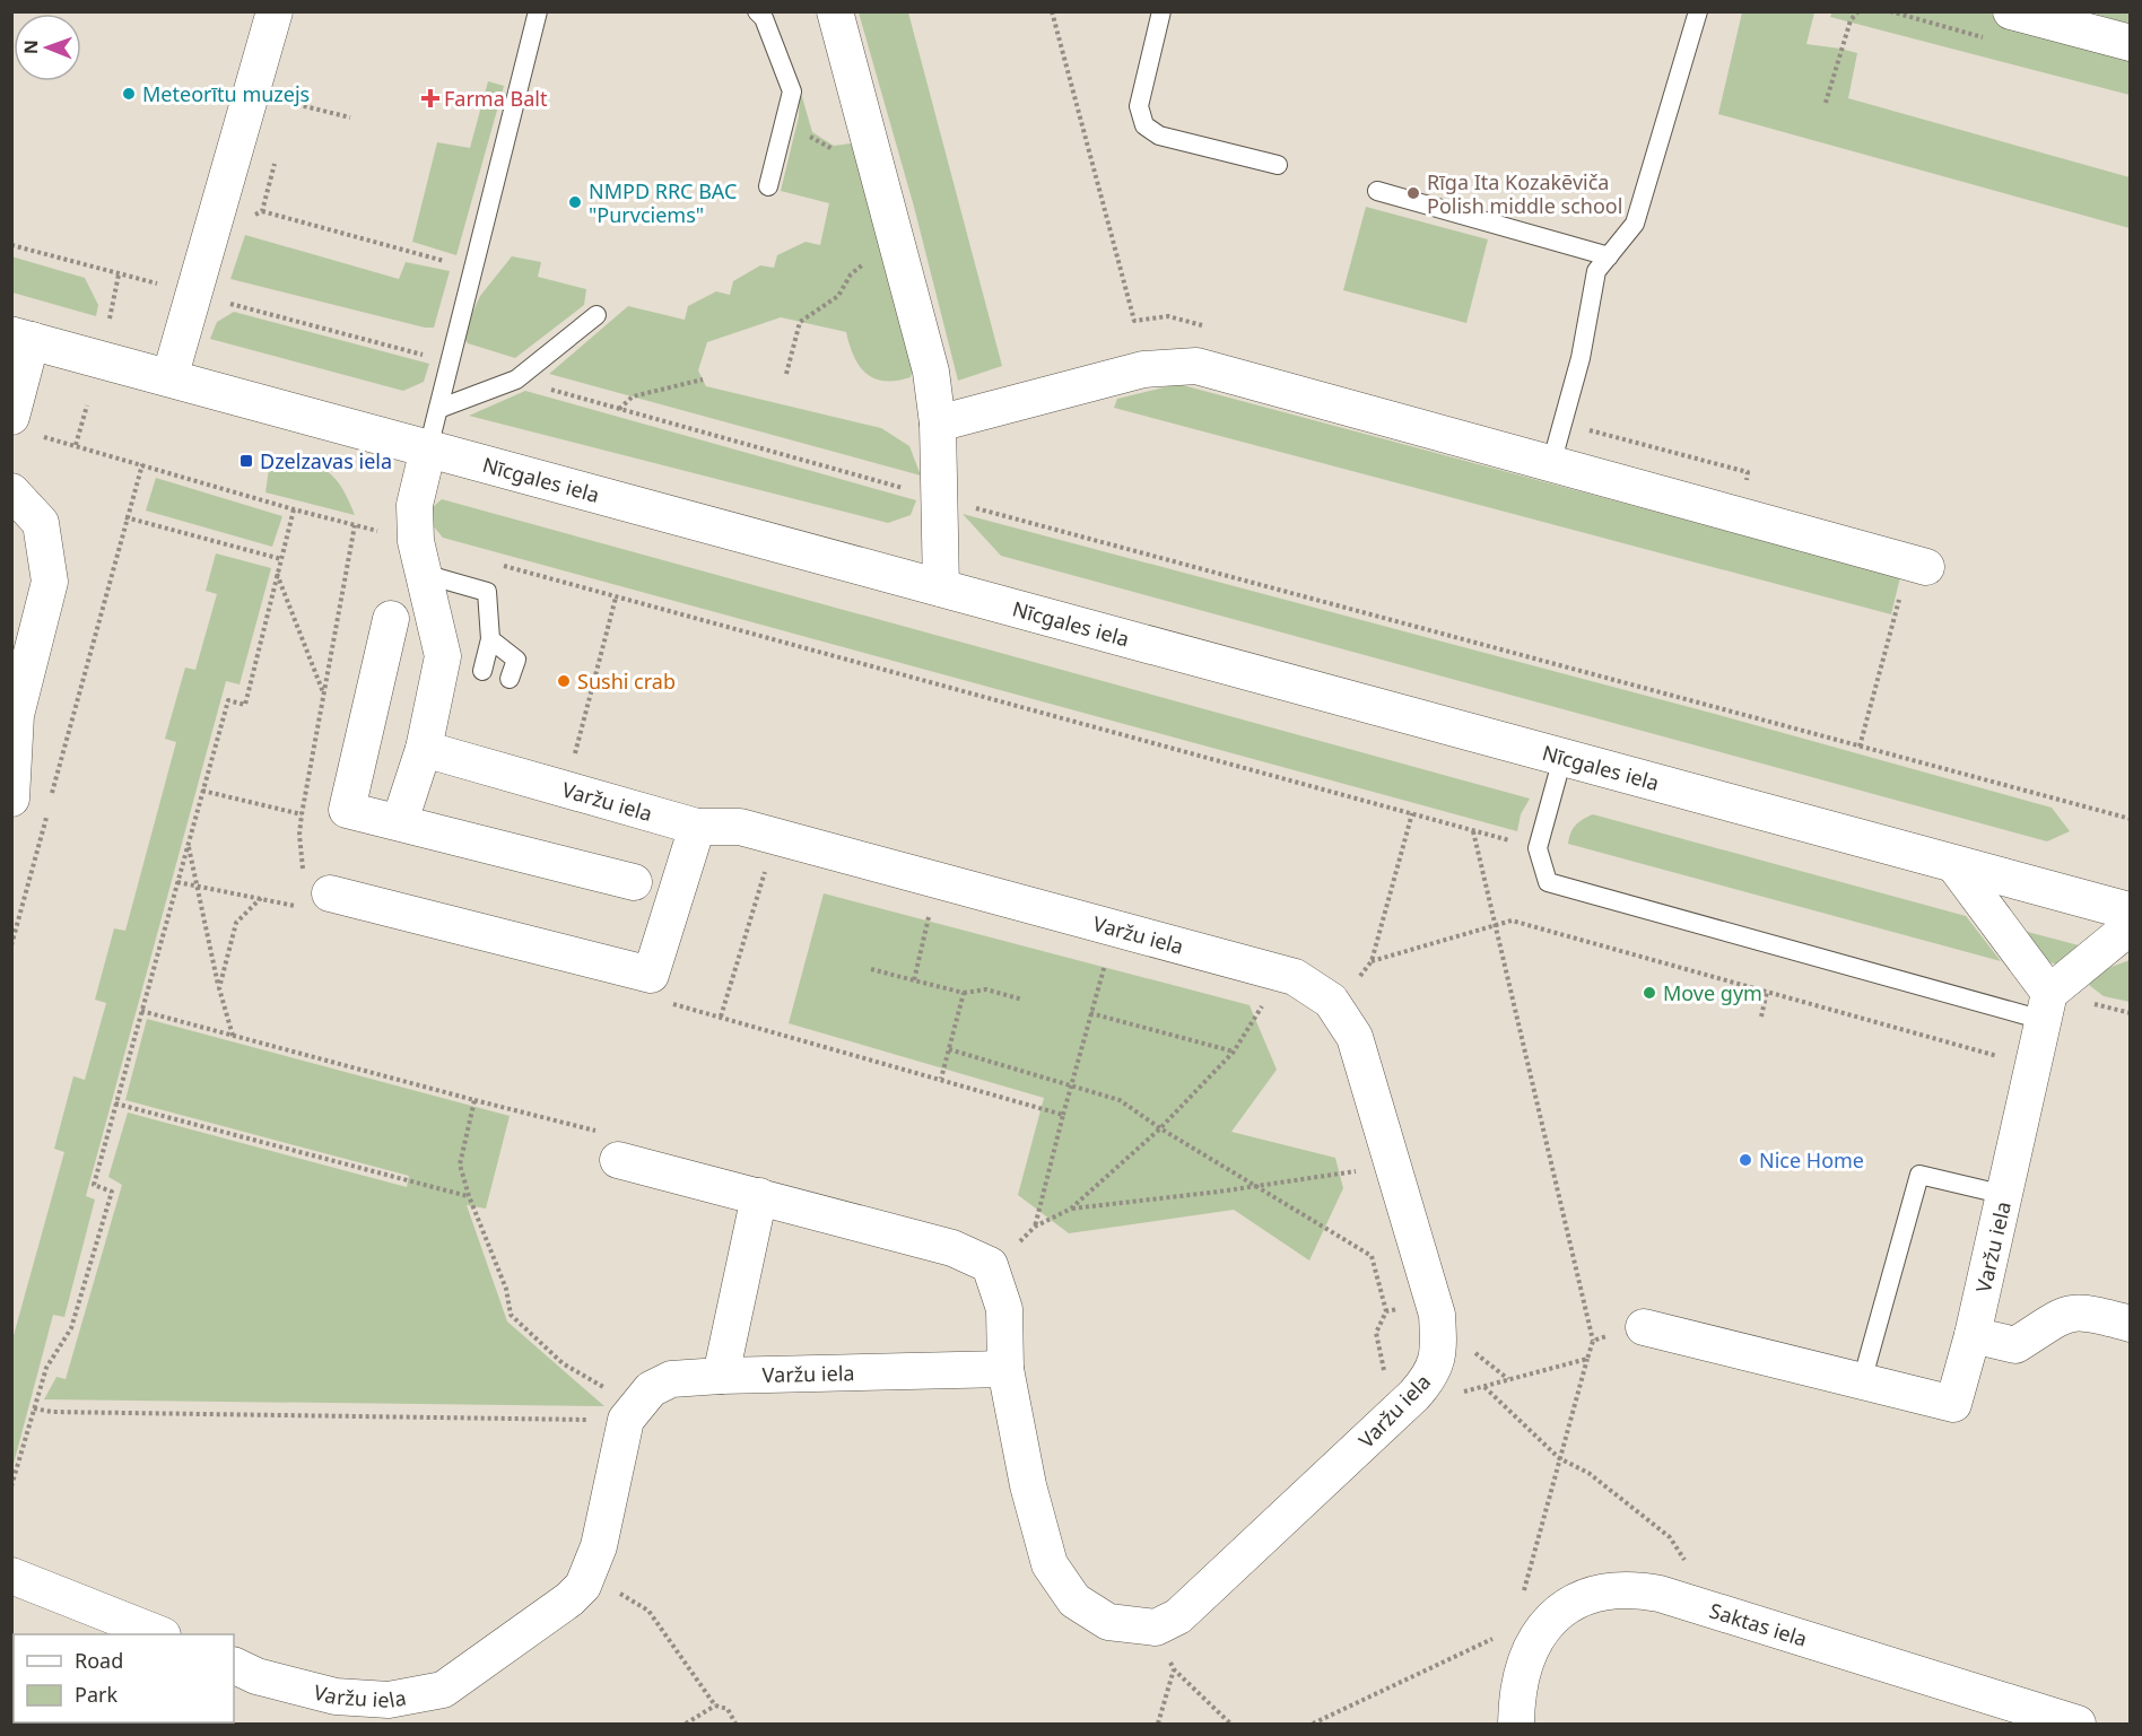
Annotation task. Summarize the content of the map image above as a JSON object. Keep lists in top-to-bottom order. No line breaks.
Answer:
{"streets":{"street":["Nīcgales iela","Varžu iela","Saktas iela"]},"places":{"other":["Meteorītu muzejs","Rīga Ita Kozakēviča Polish middle school","NMPD RRC BAC \"Purvciems\"","Sushi crab","Move gym","Nice Home"],"health":["Farma Balt"],"transit":["Dzelzavas iela"]},"legend":["Road","Park"],"north":"left"}
